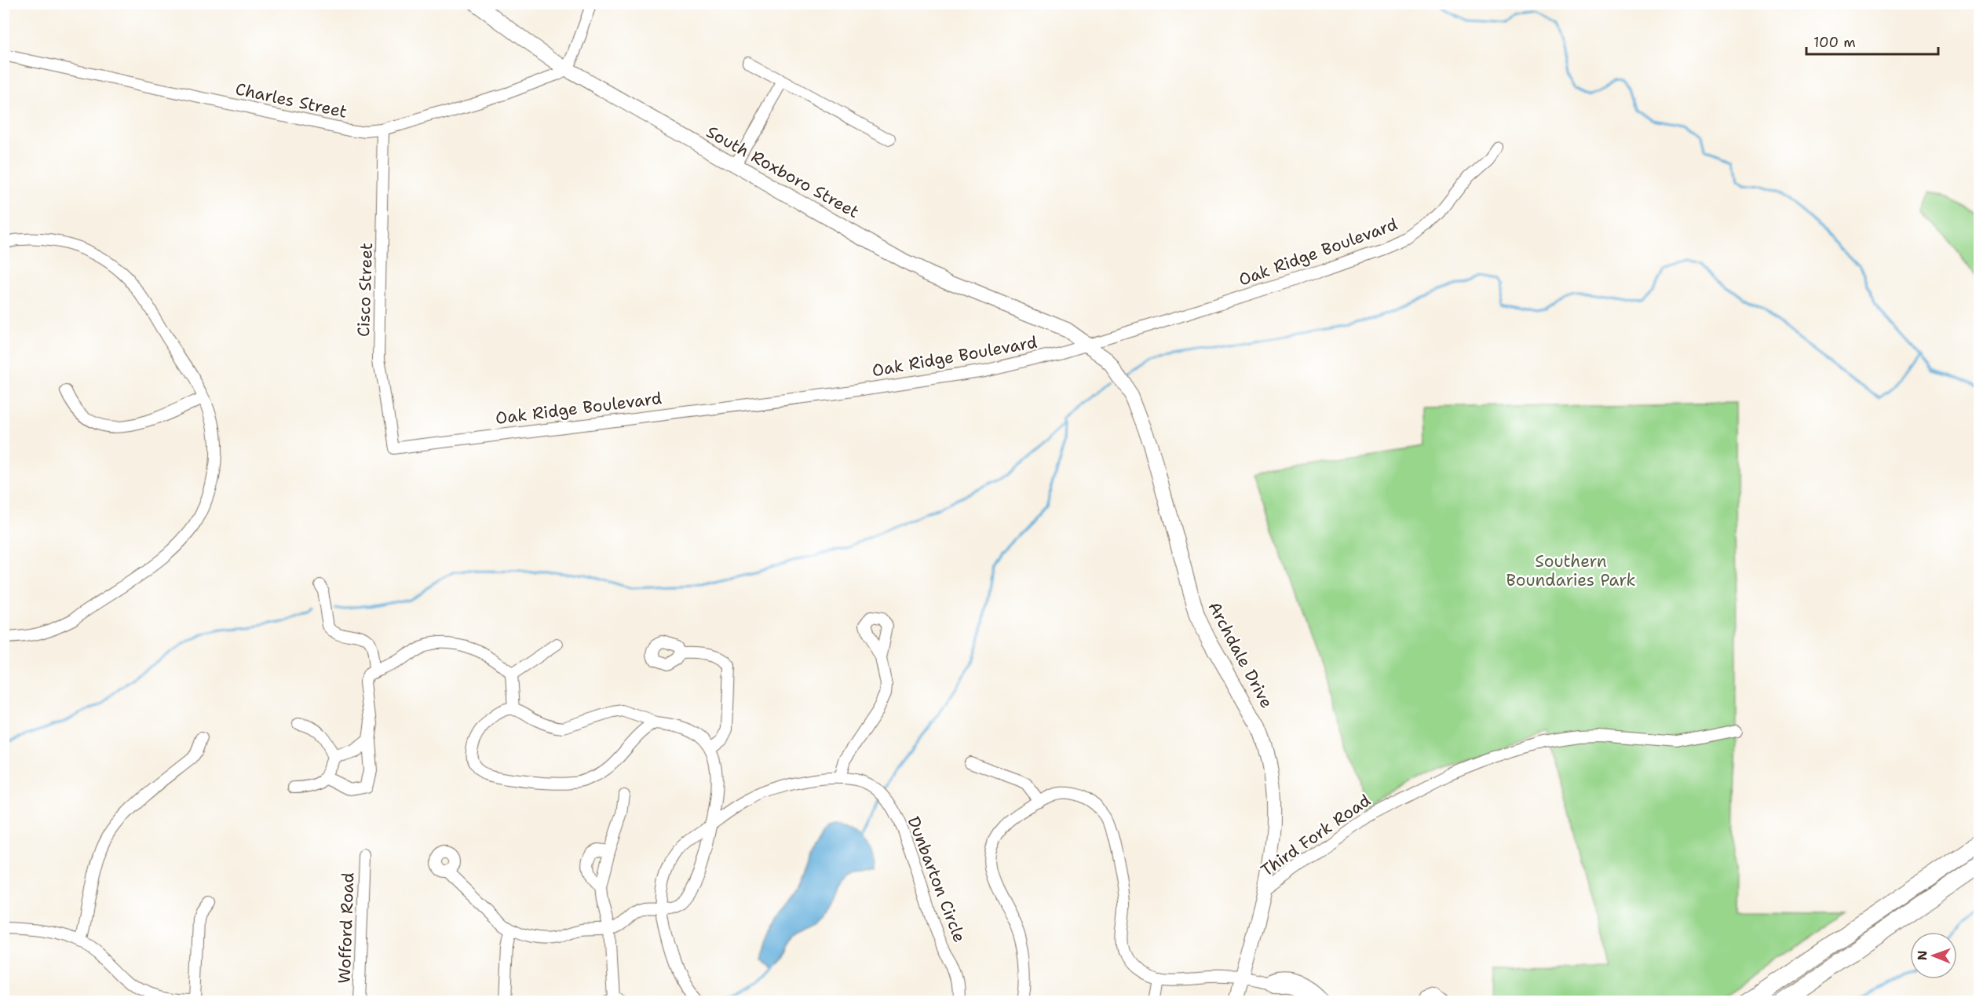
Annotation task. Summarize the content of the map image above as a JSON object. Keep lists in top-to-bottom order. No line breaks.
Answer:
{"streets":{"street":["Charles Street","South Roxboro Street","Oak Ridge Boulevard","Cisco Street","Archdale Drive","Third Fork Road","Dunbarton Circle","Wofford Road"]},"crossings":[["Charles Street","South Roxboro Street"],["Charles Street","Cisco Street"],["South Roxboro Street","Oak Ridge Boulevard"],["South Roxboro Street","Archdale Drive"],["Oak Ridge Boulevard","Cisco Street"],["Oak Ridge Boulevard","Archdale Drive"],["Archdale Drive","Third Fork Road"]],"parks":["Southern Boundaries Park"],"scale_bar":"100 m","north":"left"}
